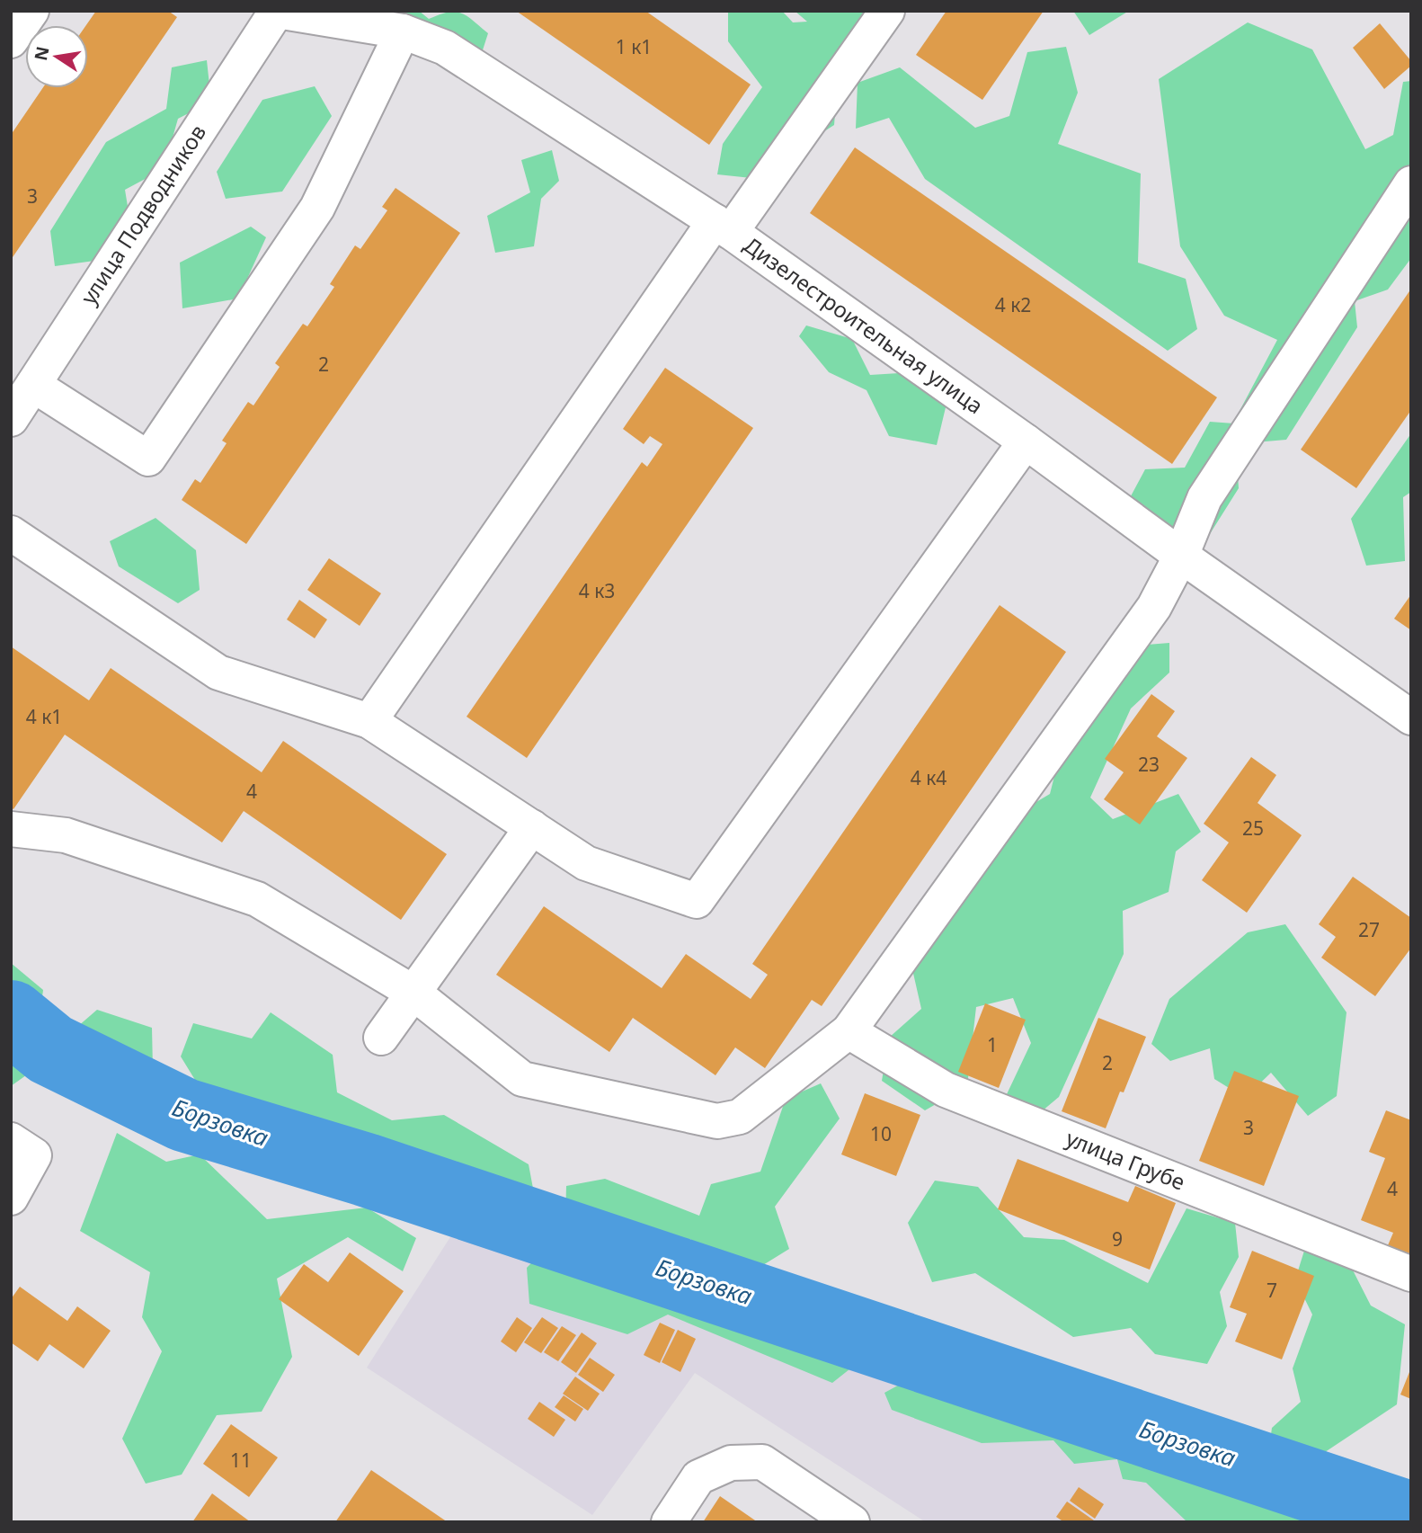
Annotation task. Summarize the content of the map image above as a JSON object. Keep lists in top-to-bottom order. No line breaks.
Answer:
{"streets":{"street":["улица Подводников","Дизелестроительная улица","улица Грубе"]},"crossings":[["улица Подводников","Дизелестроительная улица"]],"water":["Борзовка"],"house_numbers":["1 к1","3","4 к2","2","4 к3","4 к1","23","4 к4","4","25","27","1","2","3","10","4","9","7","11"],"north":"left"}
